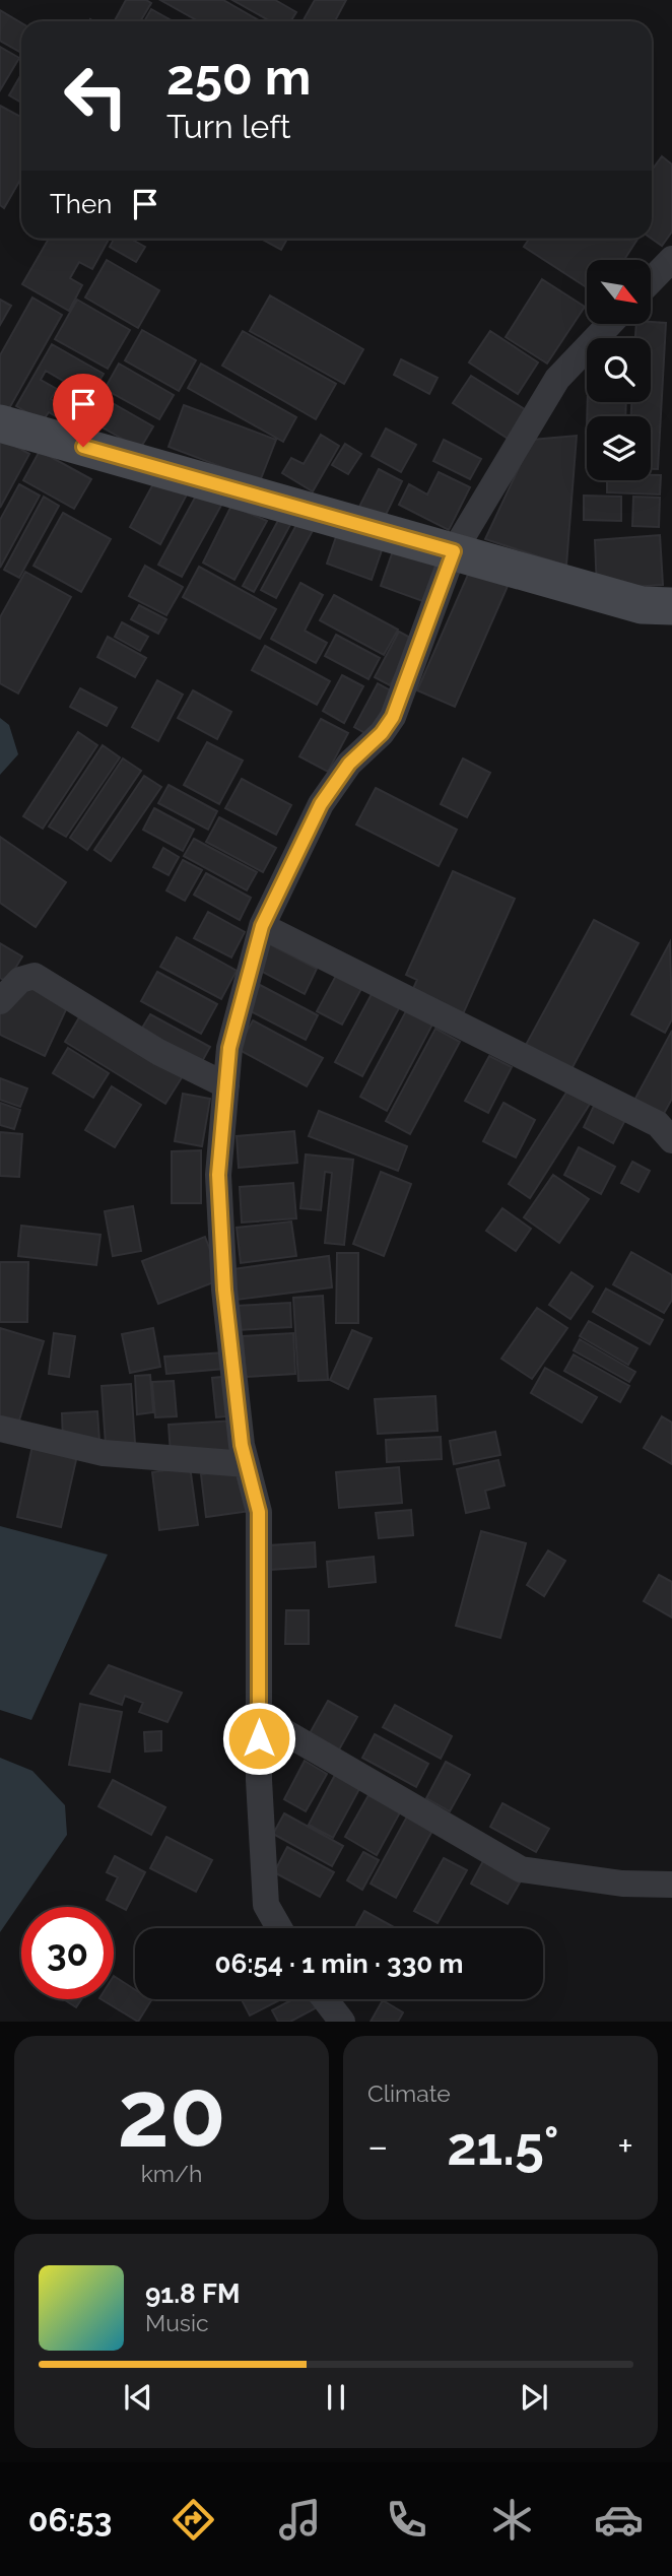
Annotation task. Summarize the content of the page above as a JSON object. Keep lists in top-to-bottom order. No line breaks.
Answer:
{"north":"bottom right","page":{"turn":["250 m","Turn left"],"then":"Then","limit":"30","trip":"06:54 · 1 min · 330 m","tile":[["20","km/h"],"Climate"],"heat":["−","21.5°","+"],"song":["91.8 FM","Music"],"tabs":"06:53"}}
